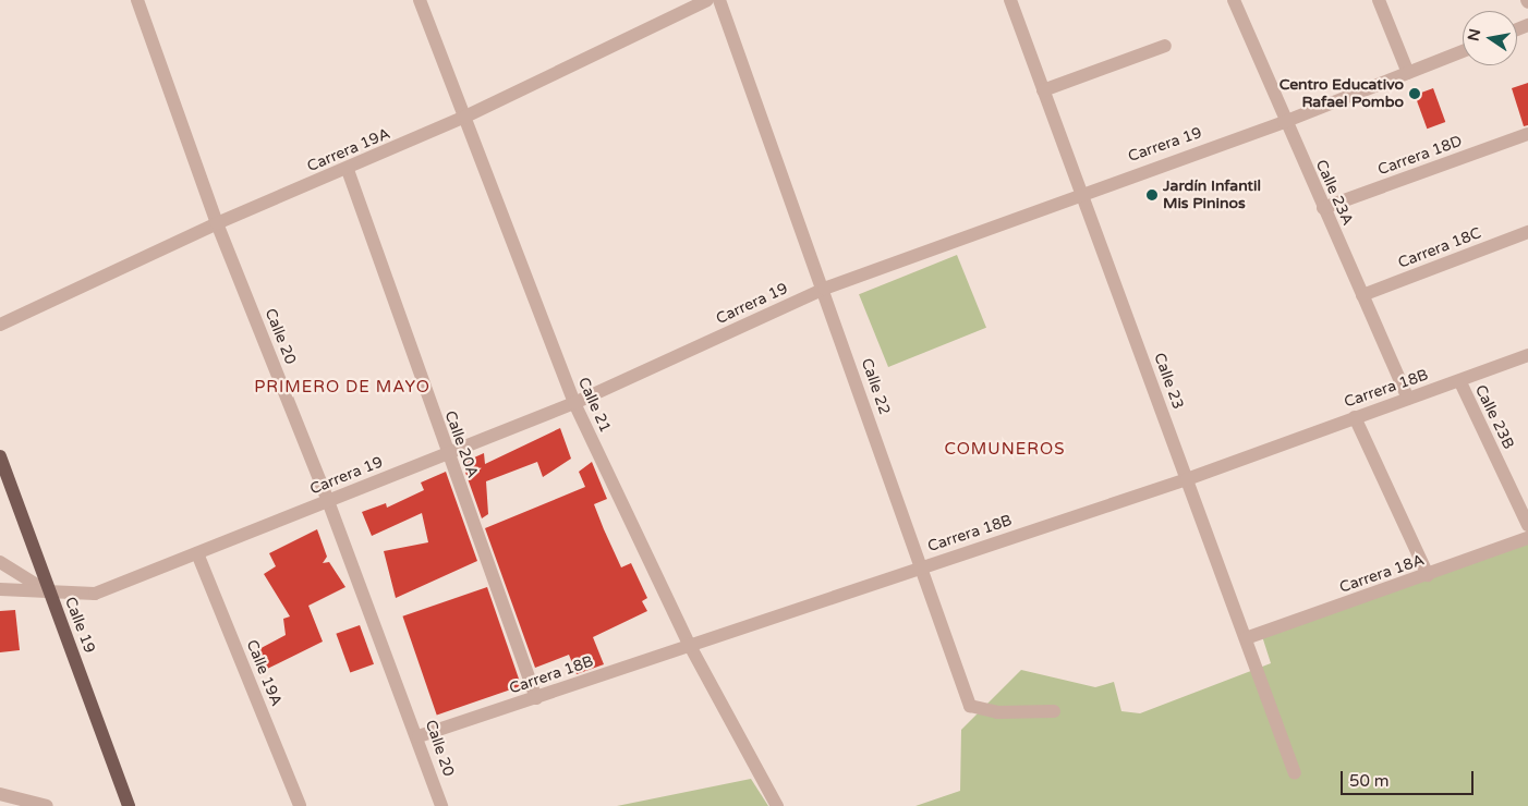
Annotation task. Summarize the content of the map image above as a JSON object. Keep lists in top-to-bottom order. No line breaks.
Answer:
{"streets":{"main road":["Calle 19"],"street":["Carrera 19","Carrera 19A","Carrera 18D","Calle 23A","Carrera 18C","Calle 20","Calle 23","Calle 22","Carrera 18B","Calle 21","Calle 23B","Calle 20A","Carrera 18A","Calle 19A"]},"crossings":[["Carrera 19","Calle 23A"],["Carrera 19","Calle 20"],["Carrera 19","Calle 23"],["Carrera 19","Calle 22"],["Carrera 19","Calle 21"],["Carrera 19","Calle 20A"],["Carrera 19","Calle 19"],["Carrera 19","Calle 19A"],["Carrera 19A","Calle 20"],["Carrera 19A","Calle 21"],["Carrera 19A","Calle 20A"],["Carrera 18D","Calle 23A"],["Calle 23A","Carrera 18C"],["Calle 23A","Carrera 18B"],["Calle 20","Carrera 18B"],["Calle 23","Carrera 18B"],["Calle 23","Carrera 18A"],["Calle 22","Carrera 18B"],["Carrera 18B","Calle 21"],["Carrera 18B","Calle 23B"],["Carrera 18B","Calle 20A"]],"districts":["PRIMERO DE MAYO","COMUNEROS"],"places":["Centro Educativo Rafael Pombo","Jardín Infantil Mis Pininos"],"scale_bar":"50 m","north":"left"}
